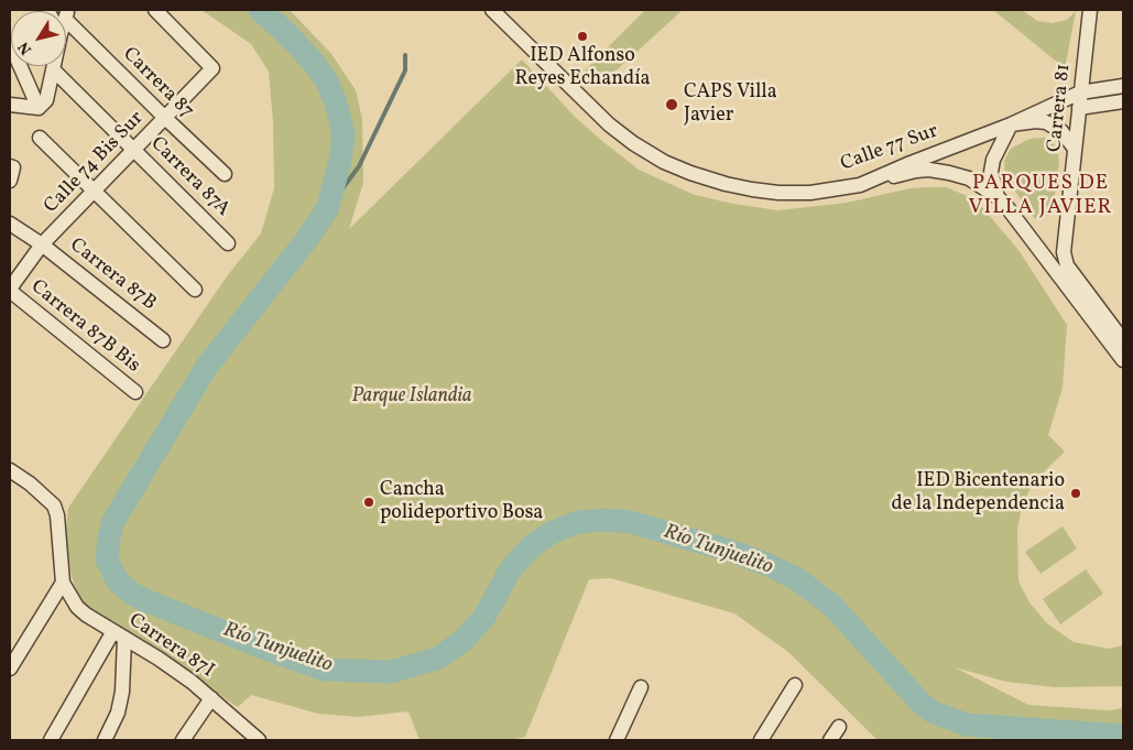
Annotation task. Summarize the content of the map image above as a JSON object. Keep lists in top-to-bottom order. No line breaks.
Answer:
{"streets":{"street":["Carrera 87","Carrera 81","Calle 77 Sur","Calle 74 Bis Sur","Carrera 87A","Carrera 87B","Carrera 87B Bis","Carrera 87I"]},"crossings":[["Carrera 87","Calle 74 Bis Sur"],["Carrera 81","Calle 77 Sur"],["Calle 74 Bis Sur","Carrera 87A"],["Calle 74 Bis Sur","Carrera 87B"],["Calle 74 Bis Sur","Carrera 87B Bis"]],"districts":["PARQUES DE VILLA JAVIER"],"water":["Río Tunjuelito"],"parks":["Parque Islandia"],"places":["IED Alfonso Reyes Echandía","CAPS Villa Javier","IED Bicentenario de la Independencia","Cancha polideportivo Bosa"],"north":"bottom left"}
